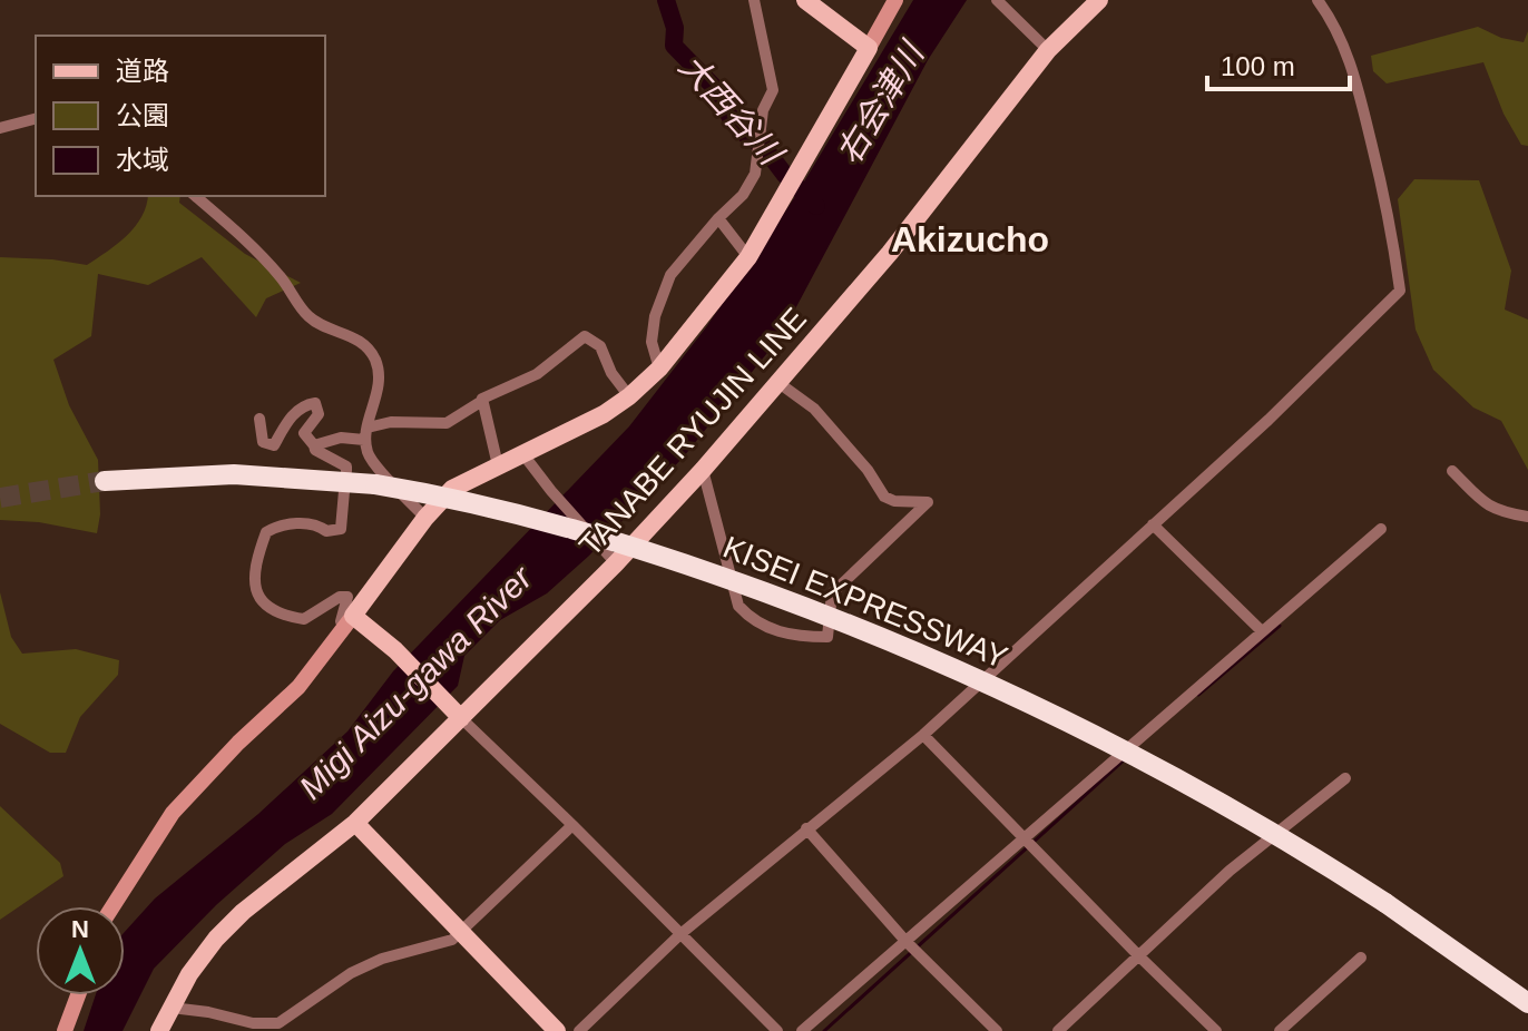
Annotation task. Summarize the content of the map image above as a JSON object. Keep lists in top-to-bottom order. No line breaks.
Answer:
{"streets":{"highway":["KISEI EXPRESSWAY"],"main road":["TANABE RYUJIN LINE"]},"districts":["Akizucho"],"water":["右会津川","大西谷川","Migi Aizu-gawa River"],"legend":["道路","公園","水域"],"scale_bar":"100 m","north":"top"}
